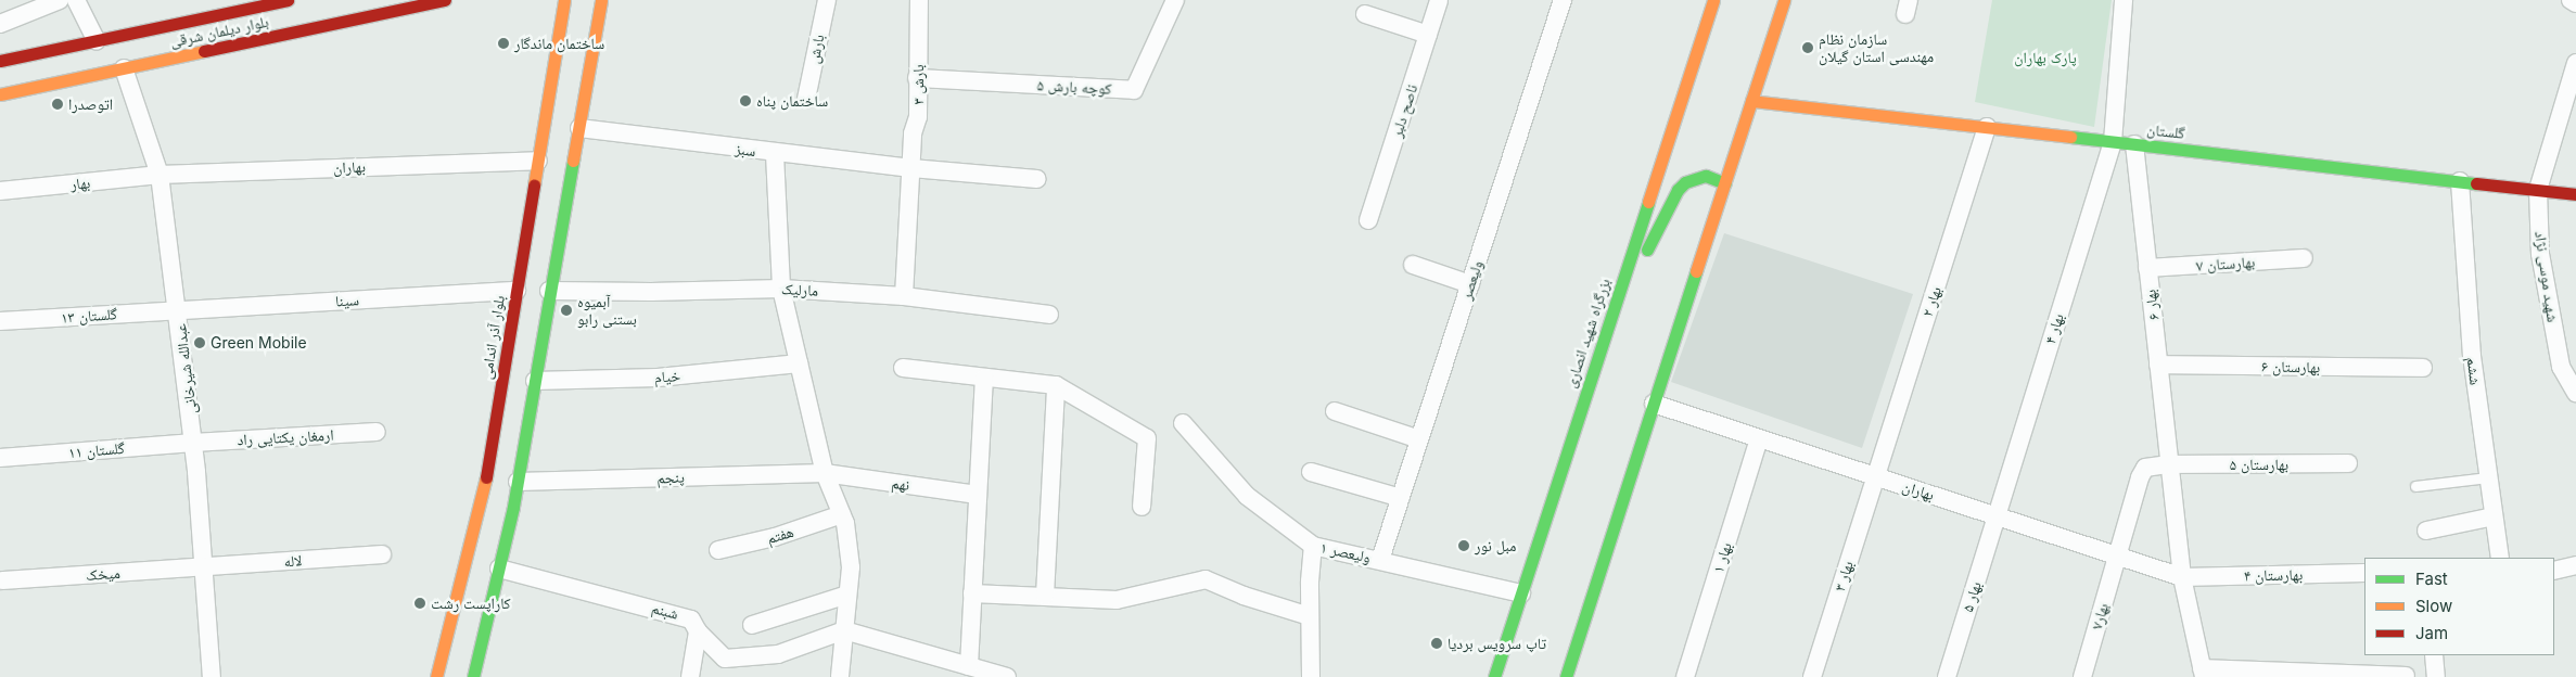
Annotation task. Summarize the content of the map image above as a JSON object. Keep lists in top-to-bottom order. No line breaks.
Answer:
{"streets":{"main road":["بلوار دیلمان شرقی","گلستان","بزرگراه شهید انصاری","بلوار آذر اندامی"],"street":["بارش","بارش ۳","کوچه بارش ۵","ناصح دلبر","سبز","بهاران","بهار","بهارستان ۷","شهید موسی نژاد","ولیعصر","مارلیک","سینا","بهار ۲","بهار ۶","گلستان ۱۳","بهار ۴","بهارستان ۶","عبدالله شیرخانی","ششم","خیام","ارمغان یکتایی راد","گلستان ۱۱","بهارستان ۵","پنجم","نهم","هفتم","ولیعصر ۱","بهار ۱","لاله","میخک","بهارستان ۴","بهار ۳","بهار ۵","شبنم","بهار۷"]},"crossings":[["بلوار دیلمان شرقی","عبدالله شیرخانی"],["بارش ۳","کوچه بارش ۵"],["بارش ۳","سبز"],["بارش ۳","مارلیک"],["گلستان","شهید موسی نژاد"],["گلستان","بهار ۲"],["گلستان","بهار ۶"],["گلستان","بهار ۴"],["گلستان","ششم"],["سبز","بلوار آذر اندامی"],["بهاران","بهار"],["بهاران","بهار ۲"],["بهاران","بهار ۶"],["بهاران","بهار ۴"],["بهاران","بلوار آذر اندامی"],["بهاران","عبدالله شیرخانی"],["بهاران","بهار ۱"],["بهاران","بهارستان ۴"],["بهاران","بهار ۳"],["بهاران","بهار ۵"],["بهاران","بهار۷"],["بهار","عبدالله شیرخانی"],["بهارستان ۷","بهار ۶"],["ولیعصر","ولیعصر ۱"],["مارلیک","بلوار آذر اندامی"],["سینا","گلستان ۱۳"],["سینا","بلوار آذر اندامی"],["سینا","عبدالله شیرخانی"],["بهار ۲","بهار ۳"],["بهار ۶","بهارستان ۶"],["بهار ۶","بهارستان ۵"],["بهار ۶","بهارستان ۴"],["گلستان ۱۳","عبدالله شیرخانی"],["بهار ۴","بهار ۵"],["بزرگراه شهید انصاری","ولیعصر ۱"],["بلوار آذر اندامی","خیام"],["بلوار آذر اندامی","پنجم"],["بلوار آذر اندامی","شبنم"],["عبدالله شیرخانی","ارمغان یکتایی راد"],["عبدالله شیرخانی","گلستان ۱۱"],["عبدالله شیرخانی","لاله"],["عبدالله شیرخانی","میخک"],["ارمغان یکتایی راد","گلستان ۱۱"],["پنجم","نهم"],["لاله","میخک"]],"parks":["پارک بهاران"],"places":["ساختمان ماندگار","سازمان نظام مهندسی استان گیلان","ساختمان پناه","اتوصدرا","آبمیوه بستنی رابو","Green Mobile","مبل نور","کاراپست رشت","تاپ سرویس بردیا"],"legend":["Fast","Slow","Jam"]}
